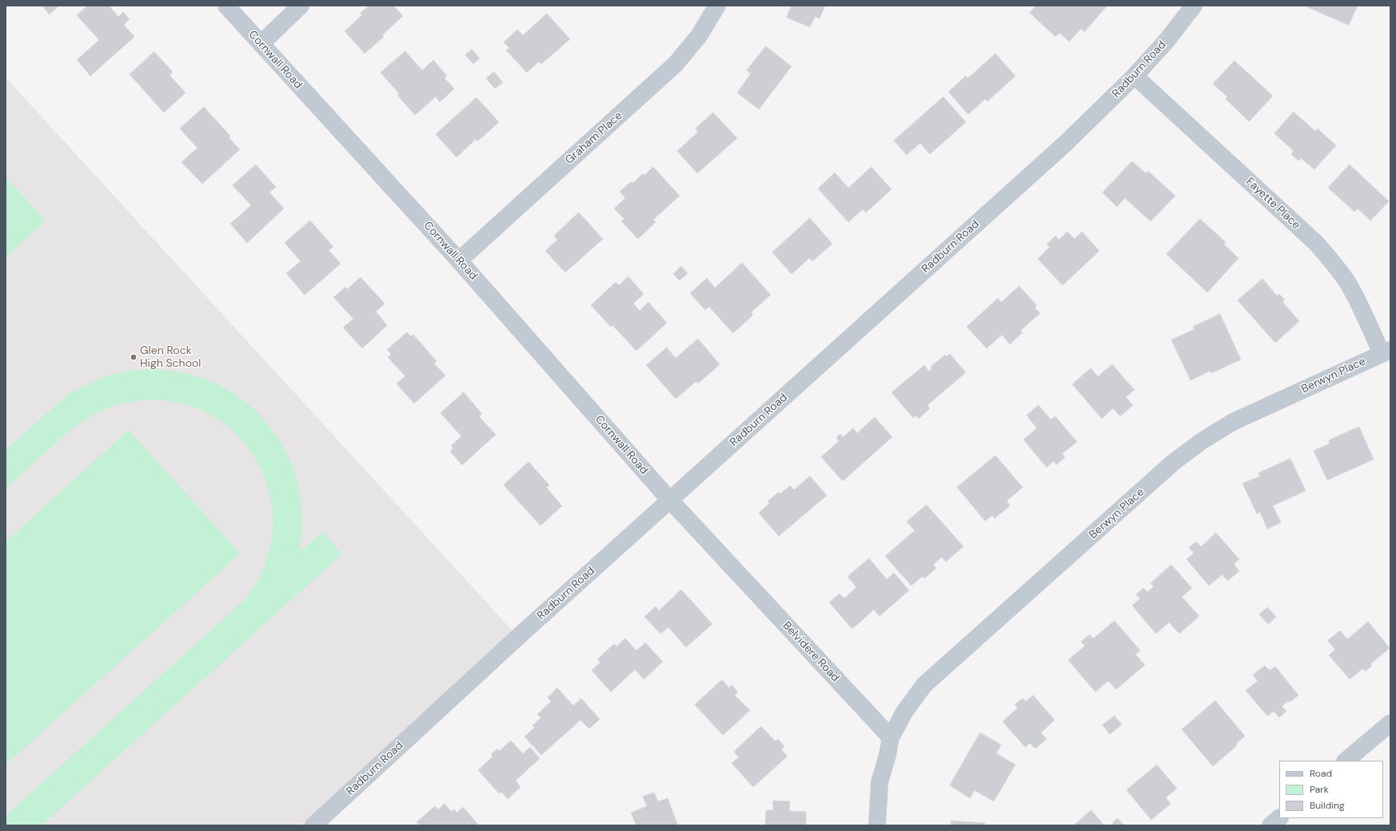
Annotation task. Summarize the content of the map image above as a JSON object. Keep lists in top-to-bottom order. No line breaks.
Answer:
{"streets":{"street":["Cornwall Road","Radburn Road","Graham Place","Fayette Place","Berwyn Place","Belvidere Road"]},"crossings":[["Cornwall Road","Radburn Road"],["Cornwall Road","Graham Place"],["Cornwall Road","Belvidere Road"],["Radburn Road","Fayette Place"],["Radburn Road","Belvidere Road"],["Fayette Place","Berwyn Place"],["Berwyn Place","Belvidere Road"]],"places":["Glen Rock High School"],"legend":["Road","Park","Building"]}
